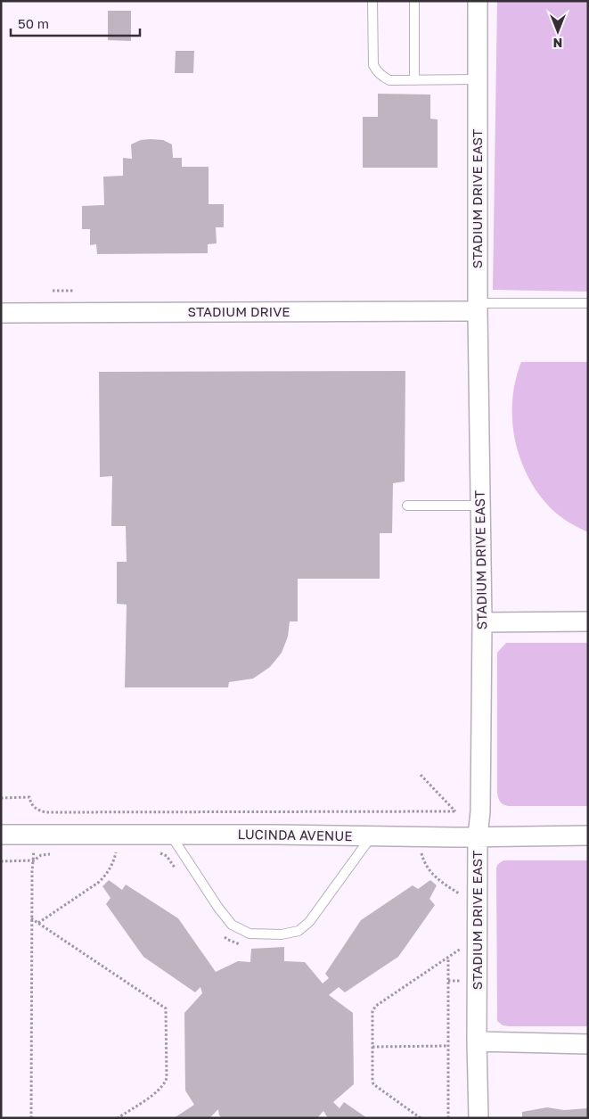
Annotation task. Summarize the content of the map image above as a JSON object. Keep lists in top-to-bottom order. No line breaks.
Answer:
{"streets":{"street":["STADIUM DRIVE EAST","STADIUM DRIVE","LUCINDA AVENUE"]},"crossings":[["STADIUM DRIVE EAST","STADIUM DRIVE"],["STADIUM DRIVE EAST","LUCINDA AVENUE"]],"scale_bar":"50 m","north":"bottom"}
